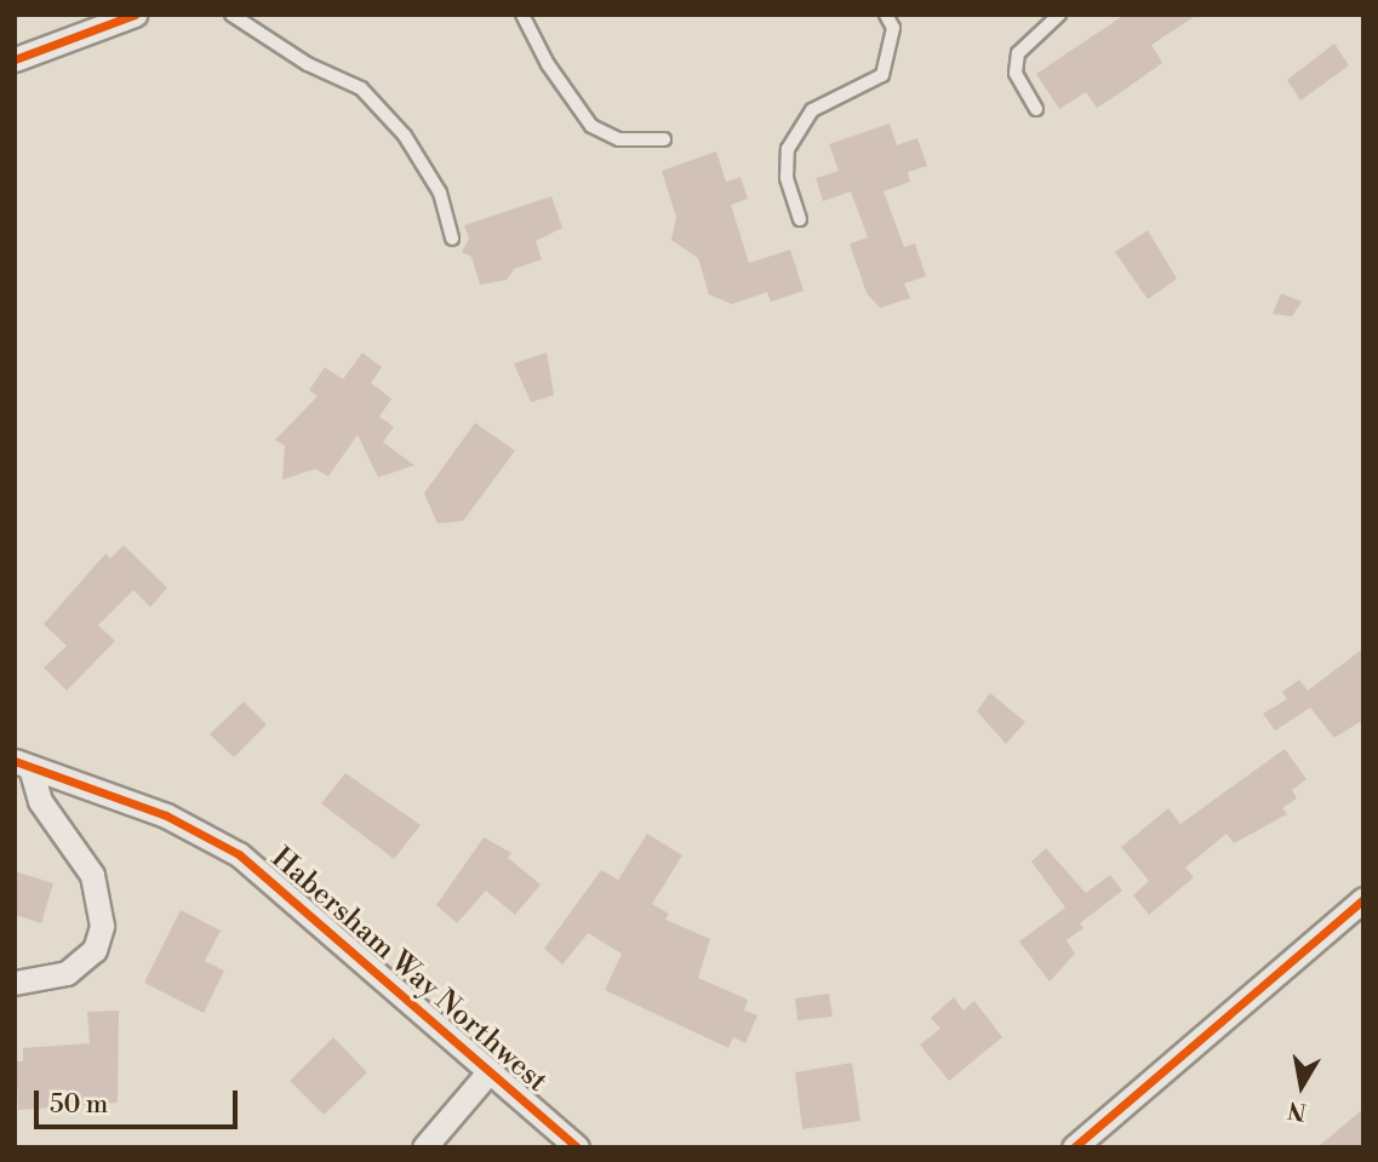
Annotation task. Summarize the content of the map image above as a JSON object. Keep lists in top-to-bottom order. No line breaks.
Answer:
{"streets":{"street":["Habersham Way Northwest"]},"scale_bar":"50 m","north":"bottom"}
